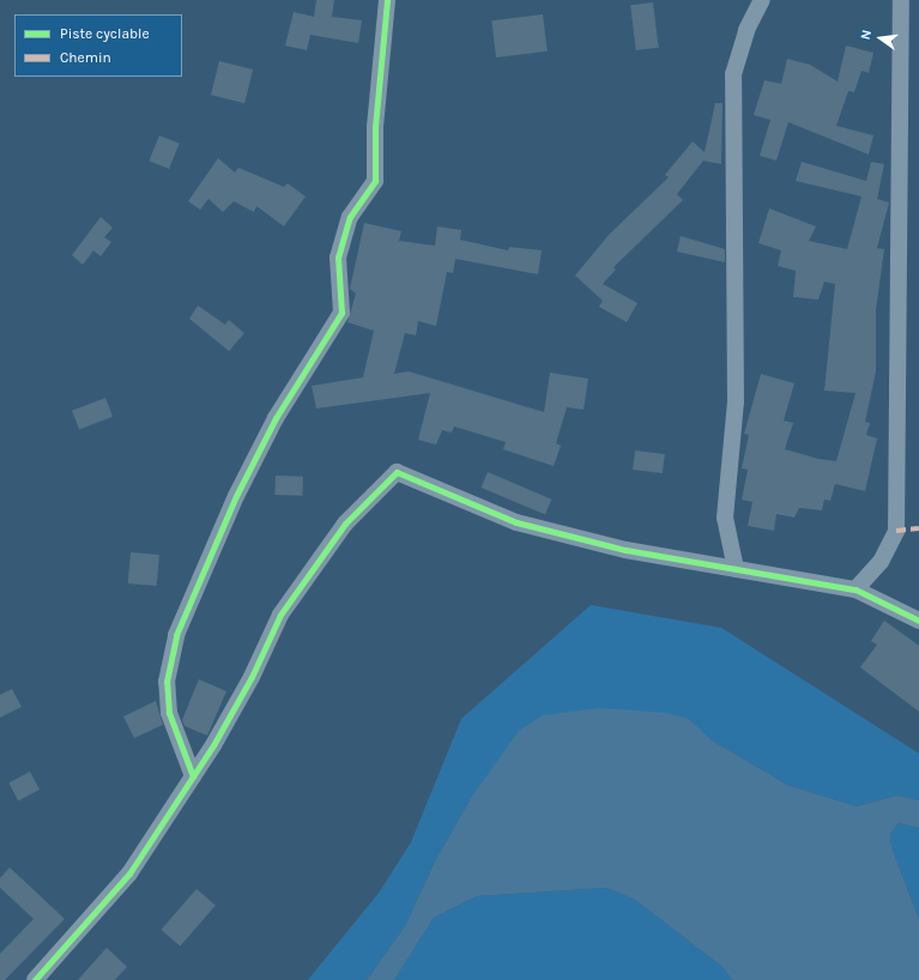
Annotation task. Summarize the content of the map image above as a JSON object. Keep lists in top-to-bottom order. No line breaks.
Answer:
{"legend":["Piste cyclable","Chemin"],"north":"left"}
